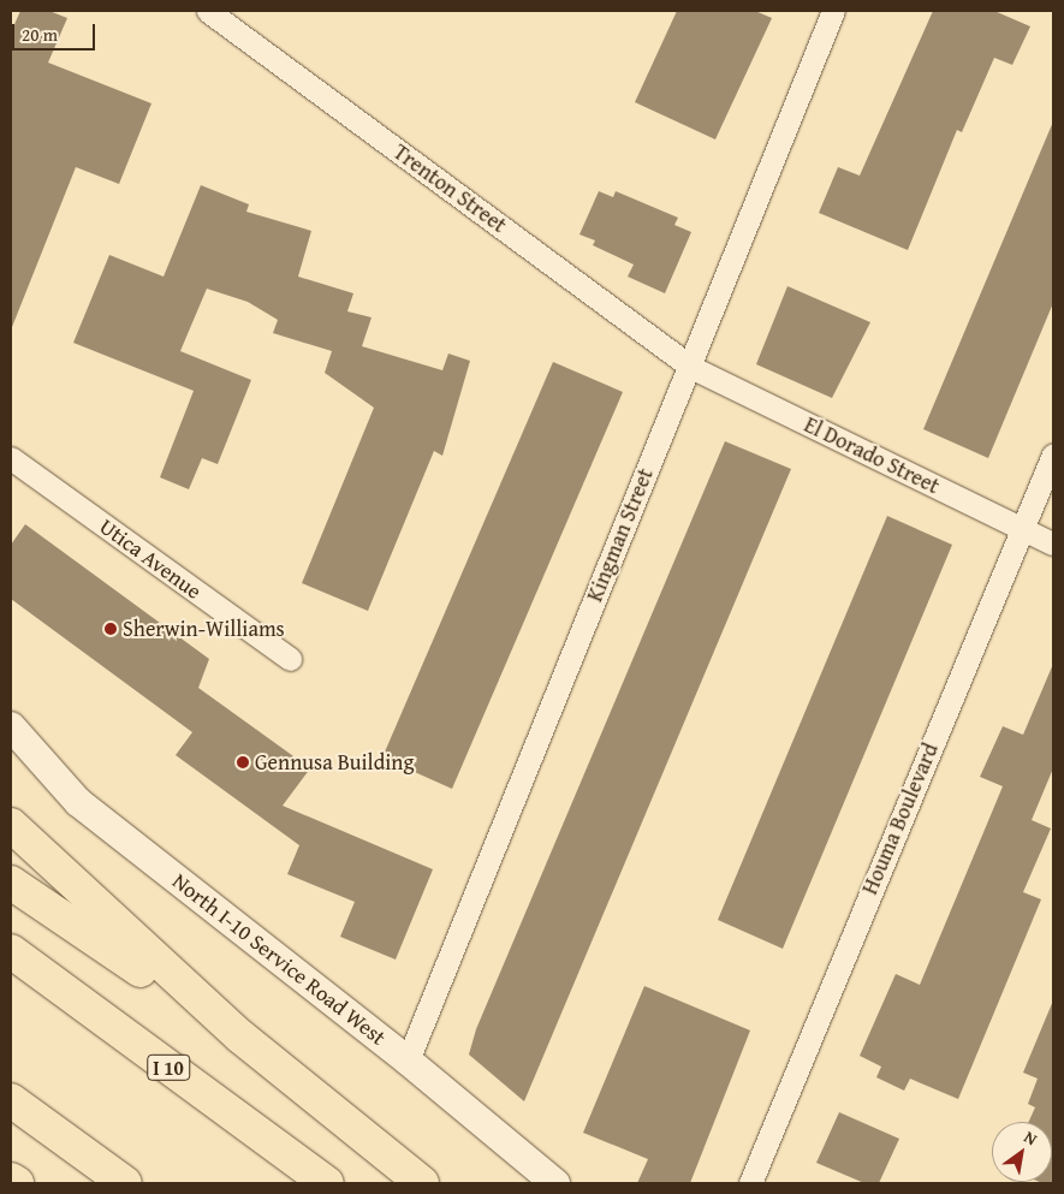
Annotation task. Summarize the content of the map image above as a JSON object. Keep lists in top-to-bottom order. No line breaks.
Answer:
{"streets":{"highway":["I 10"],"street":["Trenton Street","El Dorado Street","Kingman Street","Utica Avenue","Houma Boulevard","North I-10 Service Road West"]},"crossings":[["Trenton Street","El Dorado Street"],["Trenton Street","Kingman Street"],["El Dorado Street","Kingman Street"],["El Dorado Street","Houma Boulevard"],["Kingman Street","North I-10 Service Road West"]],"places":["Sherwin-Williams","Gennusa Building"],"scale_bar":"20 m","north":"top right"}
